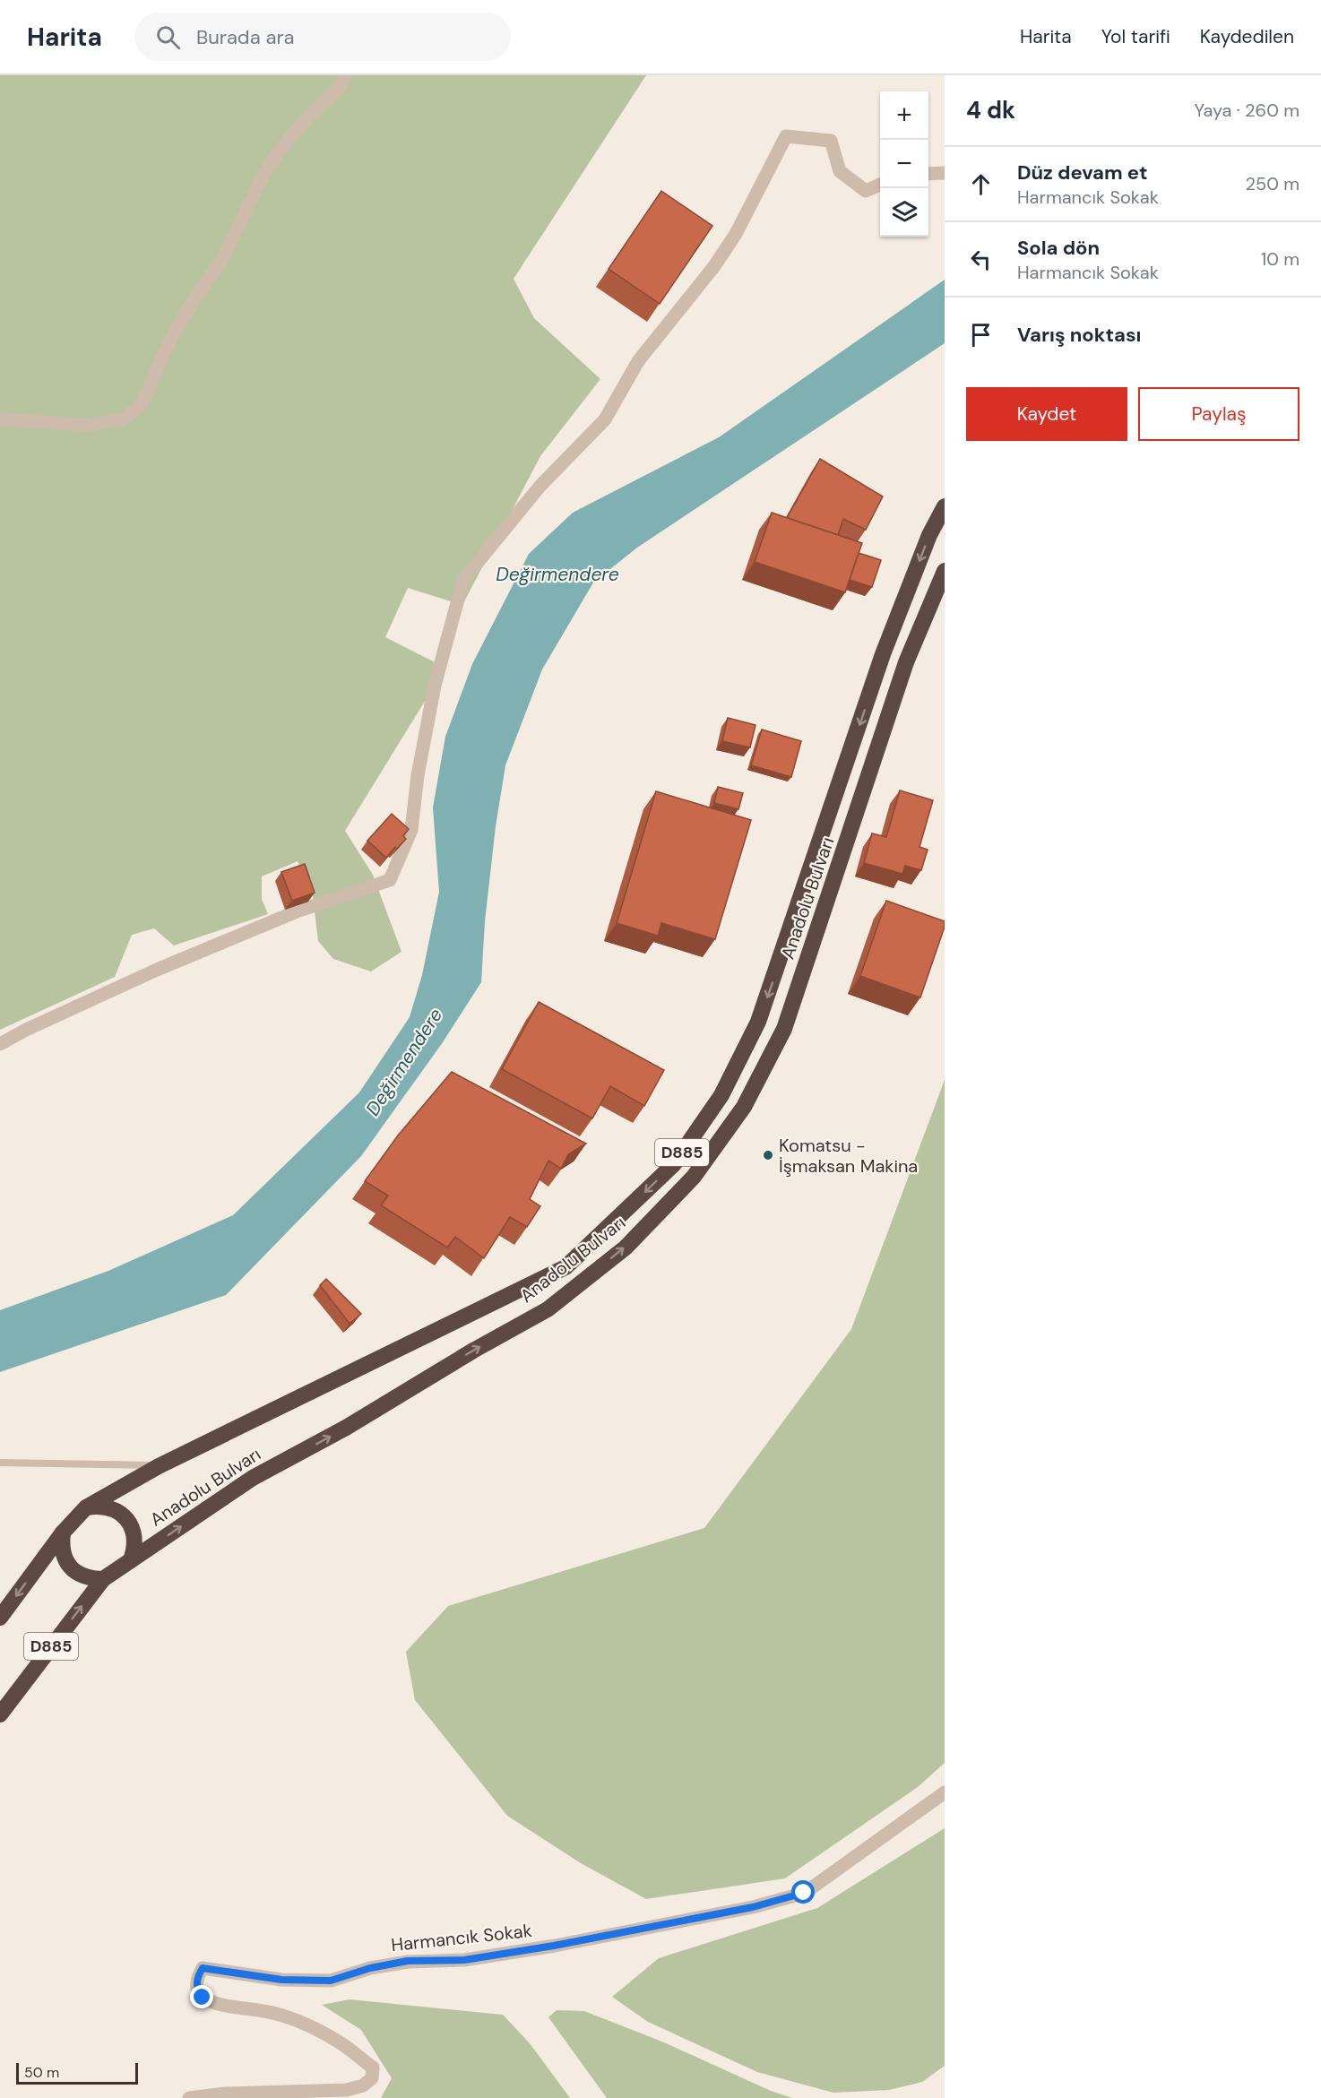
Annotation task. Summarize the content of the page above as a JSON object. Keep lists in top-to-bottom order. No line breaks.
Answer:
{"streets":{"highway":["Anadolu Bulvarı","D885"],"street":["Harmancık Sokak"]},"water":["Değirmendere"],"places":["Komatsu - İşmaksan Makina"],"scale_bar":"50 m","page":{"header":"Harita","search":"Burada ara","nav":["Harita","Yol tarifi","Kaydedilen"],"heading":["4 dk","Yaya · 260 m"],"map_buttons":["+","−"],"list":[["Düz devam et","Harmancık Sokak","250 m"],["Sola dön","Harmancık Sokak","10 m"],"Varış noktası"],"buttons":["Kaydet","Paylaş"],"scale":"50 m"}}
